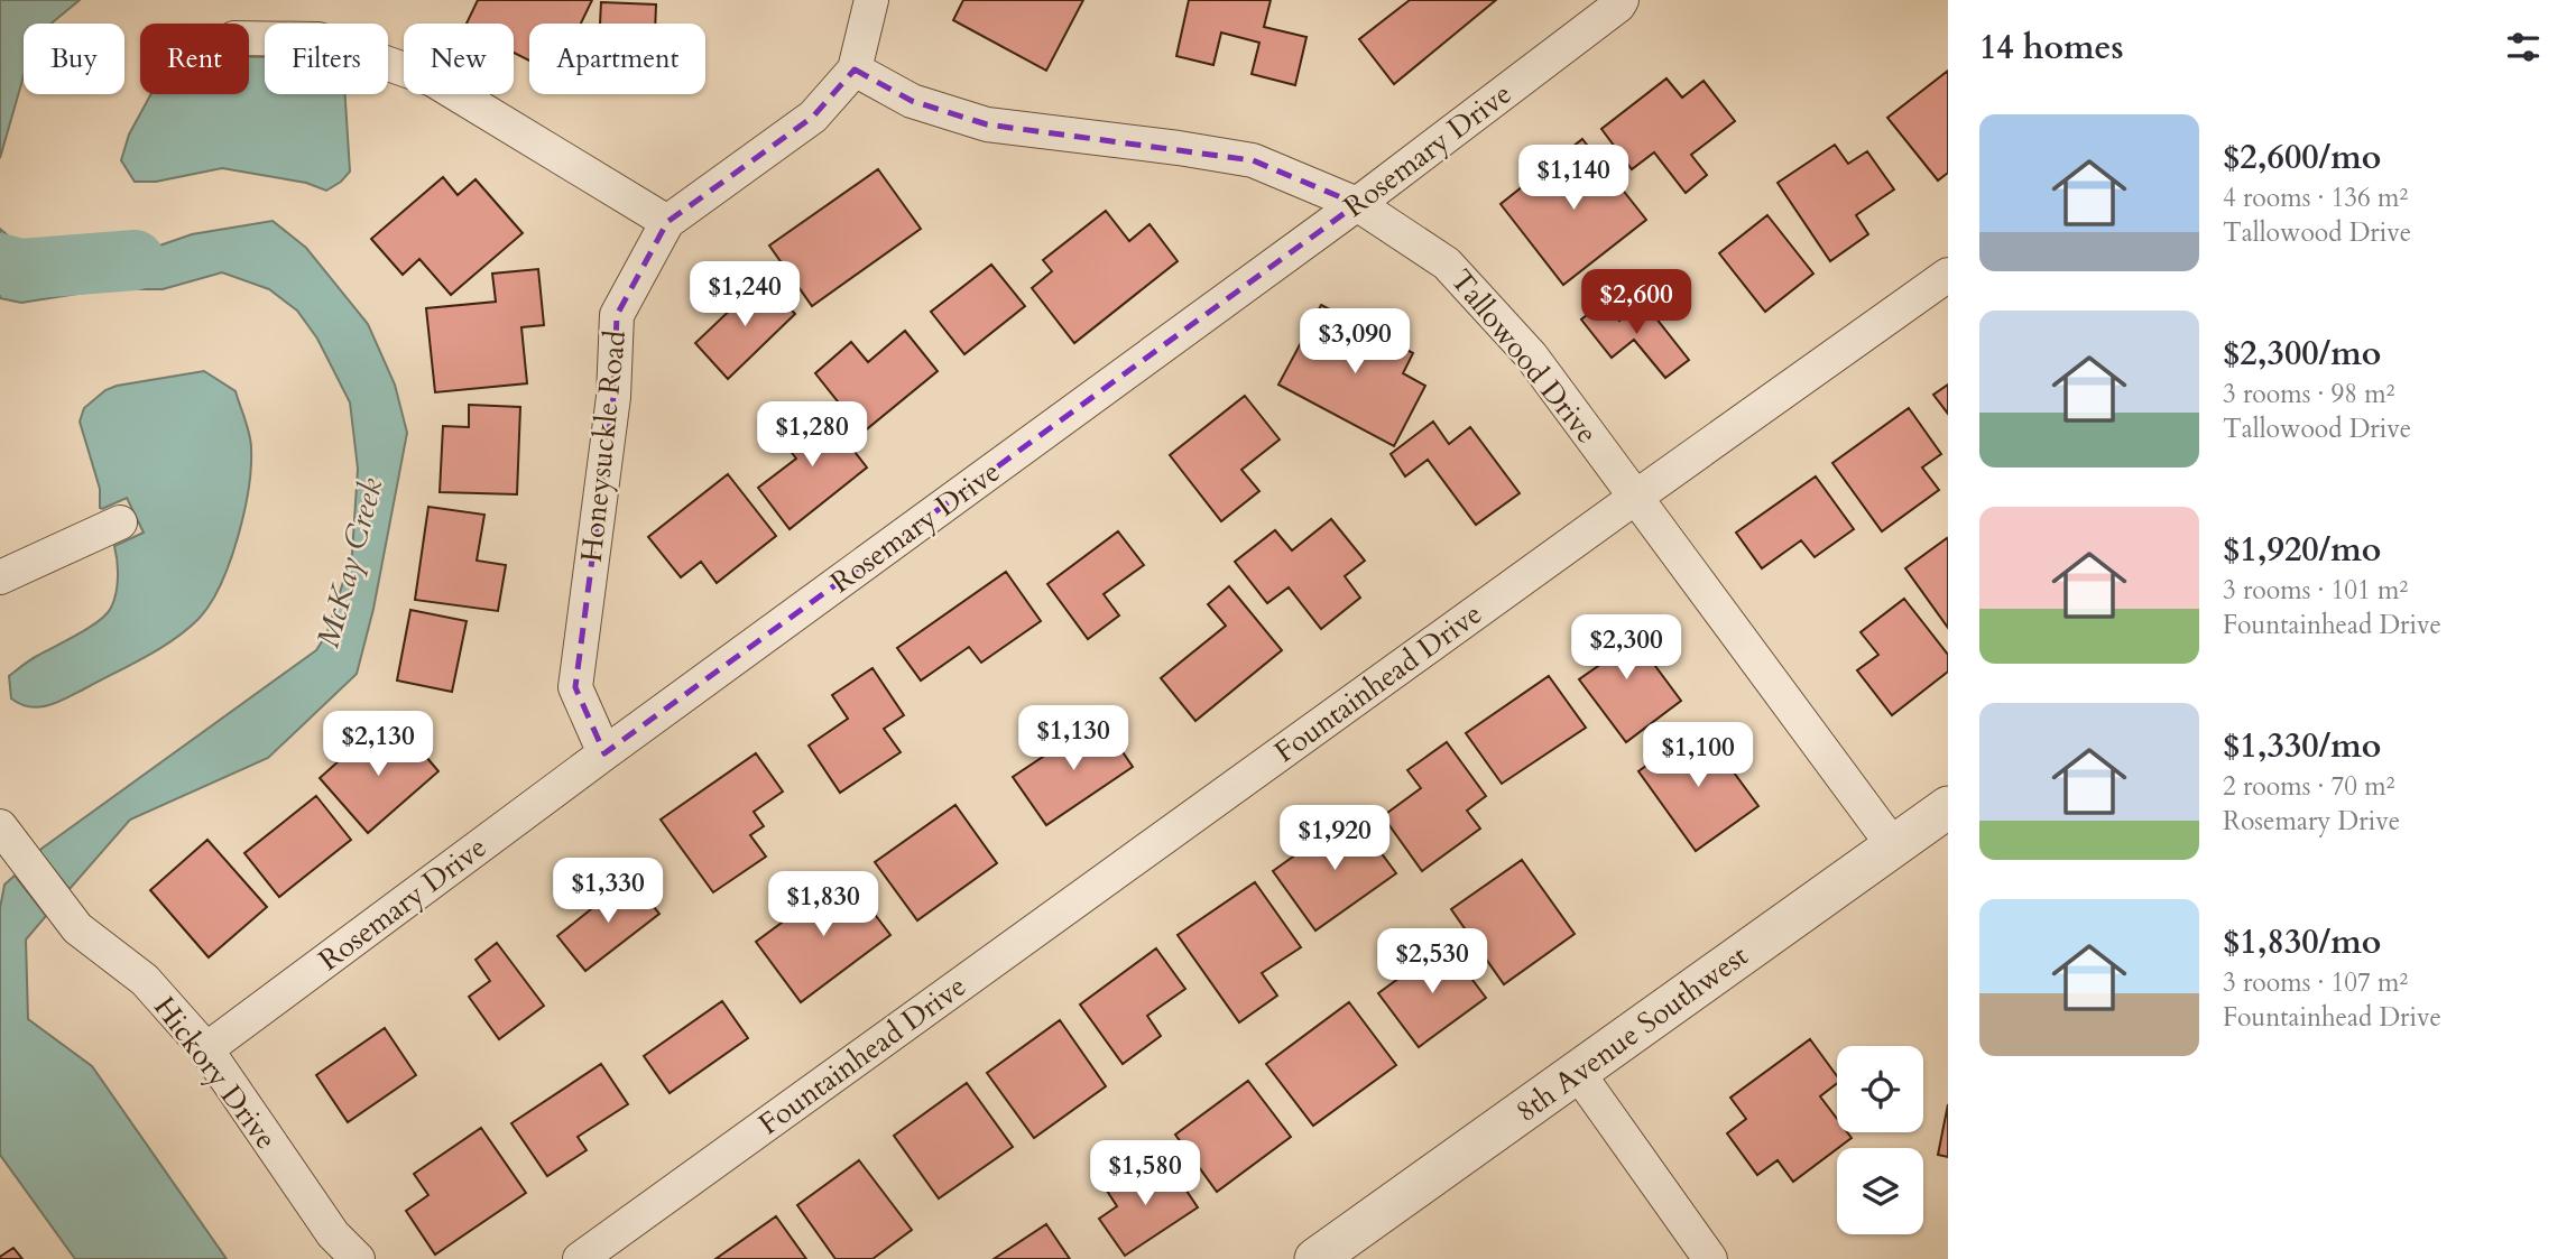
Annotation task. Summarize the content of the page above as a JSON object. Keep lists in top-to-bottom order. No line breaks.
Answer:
{"streets":{"street":["Rosemary Drive","Tallowood Drive","Honeysuckle Road","Fountainhead Drive","8th Avenue Southwest","Hickory Drive"]},"crossings":[["Rosemary Drive","Tallowood Drive"],["Rosemary Drive","Honeysuckle Road"],["Rosemary Drive","Hickory Drive"],["Tallowood Drive","Honeysuckle Road"],["Tallowood Drive","Fountainhead Drive"],["Tallowood Drive","8th Avenue Southwest"]],"water":["McKay Creek"],"page":{"heading":"14 homes","chip":["Buy","Rent","Filters","New","Apartment"],"list":[{"name":"$2,600/mo","note":"4 rooms · 136 m² · Tallowood Drive"},{"name":"$2,300/mo","note":"3 rooms · 98 m² · Tallowood Drive"},{"name":"$1,920/mo","note":"3 rooms · 101 m² · Fountainhead Drive"},{"name":"$1,330/mo","note":"2 rooms · 70 m² · Rosemary Drive"},{"name":"$1,830/mo","note":"3 rooms · 107 m² · Fountainhead Drive"}],"price":["$1,140","$1,240","$2,600","$3,090","$1,280","$2,300","$1,130","$2,130","$1,100","$1,920","$1,330","$1,830","$2,530","$1,580"]}}
